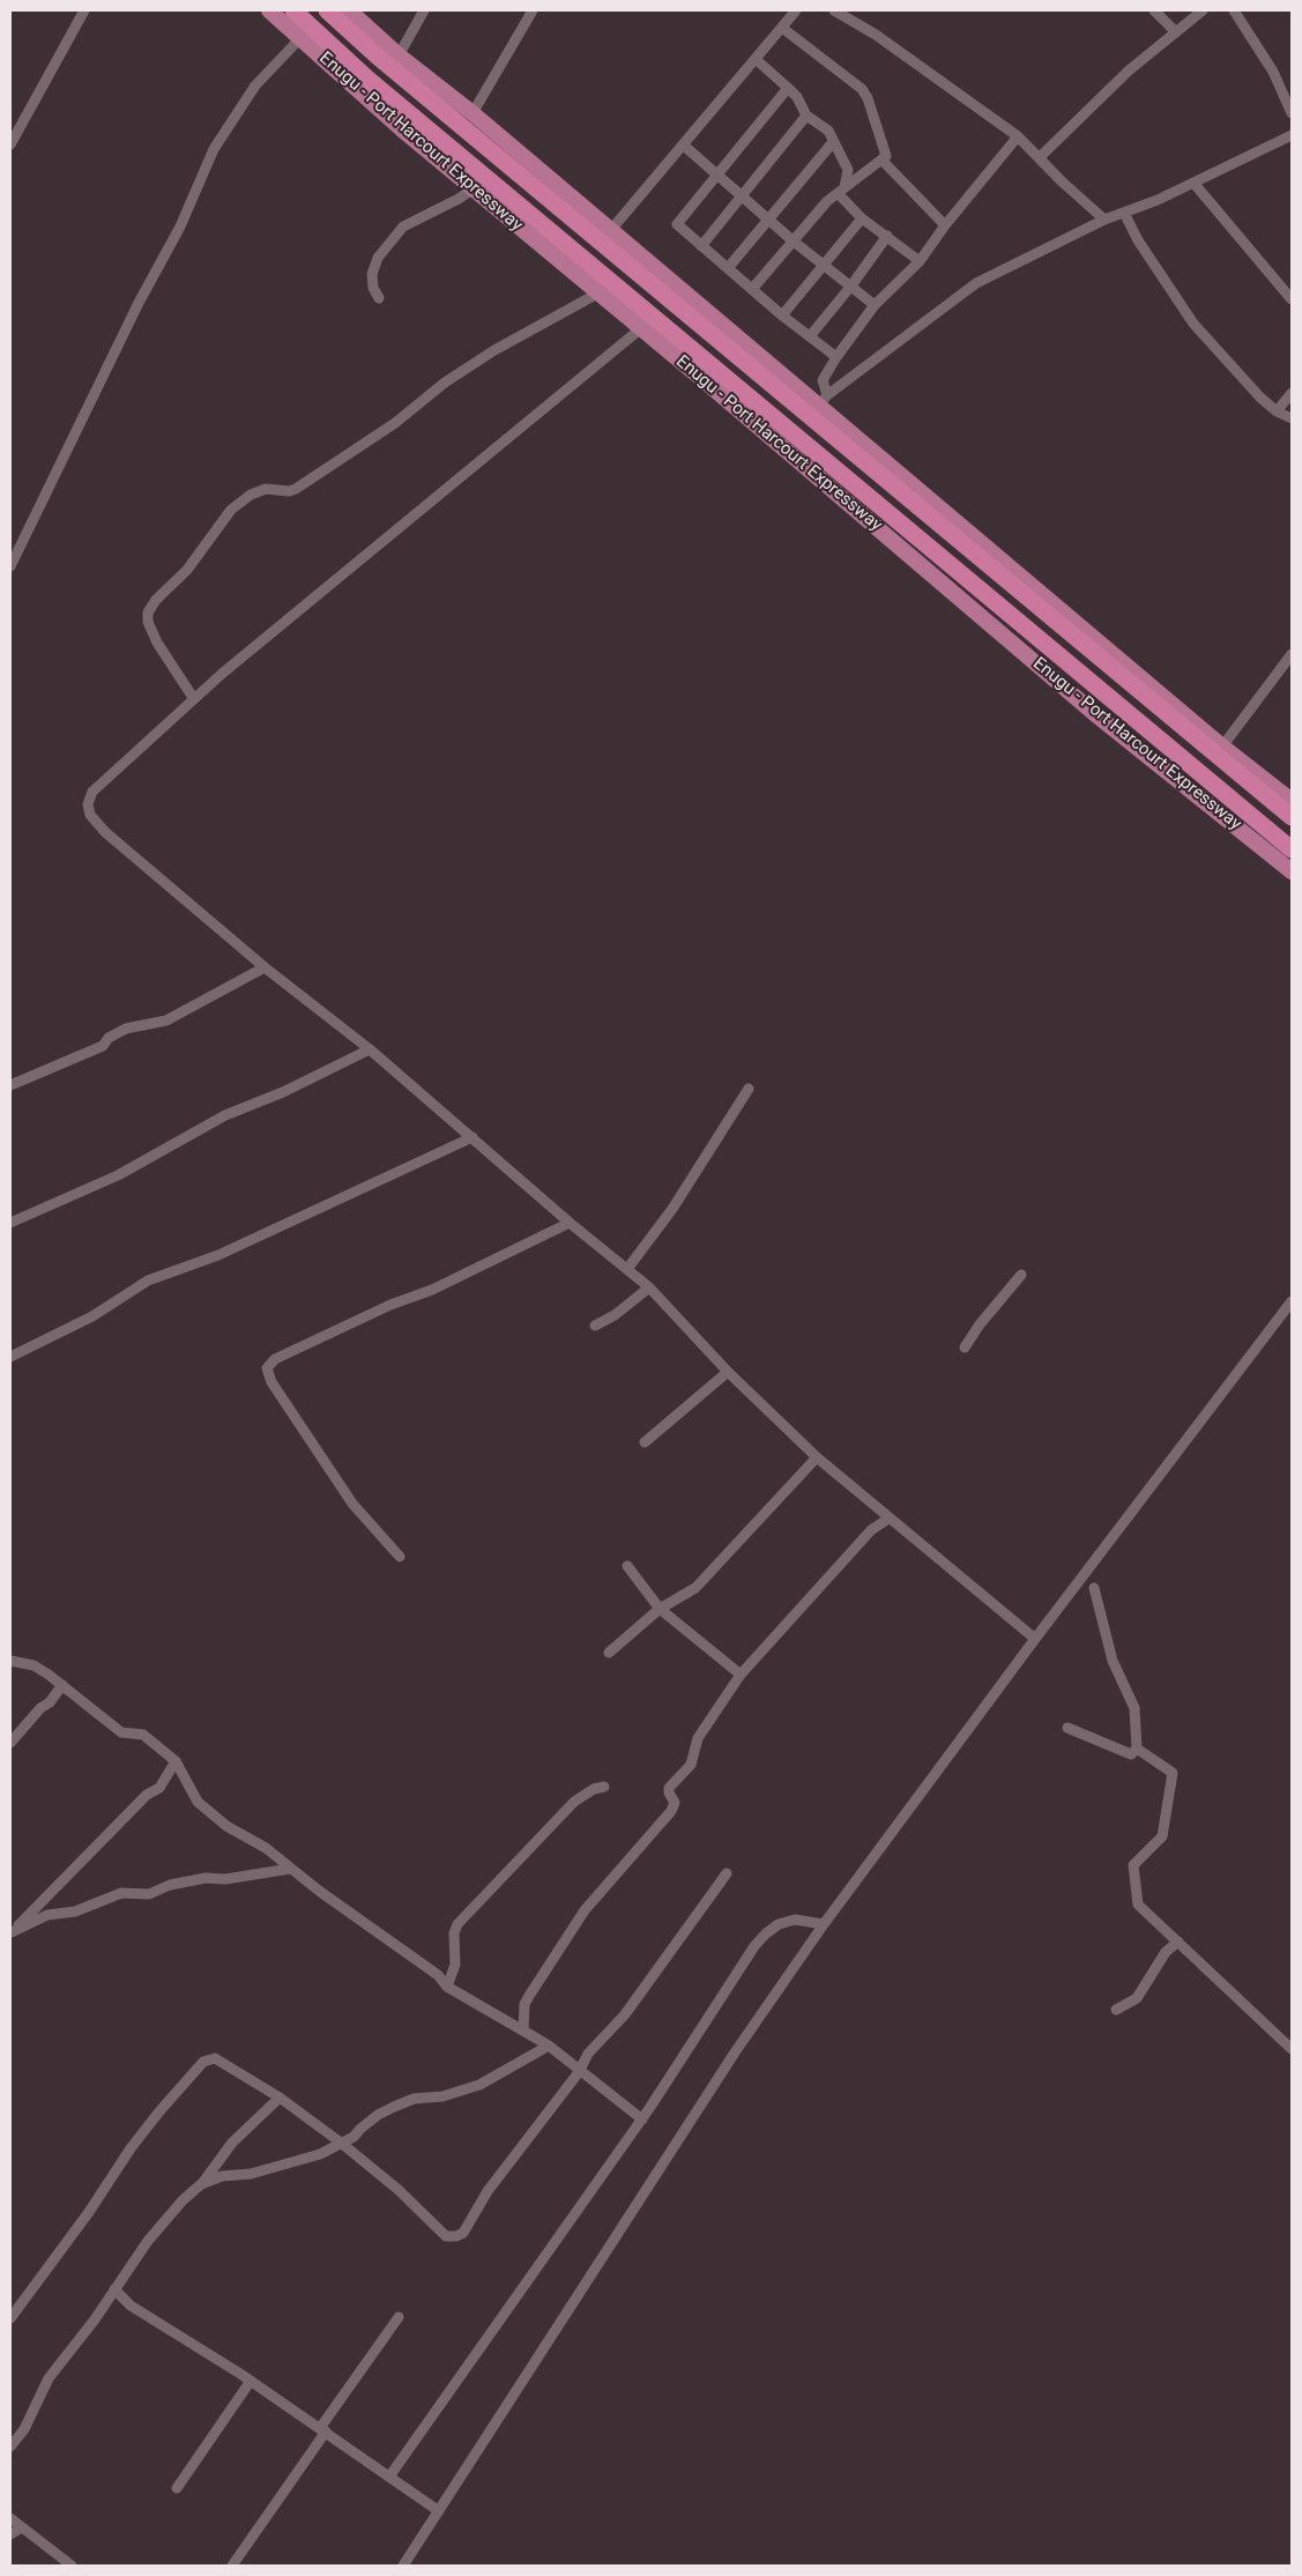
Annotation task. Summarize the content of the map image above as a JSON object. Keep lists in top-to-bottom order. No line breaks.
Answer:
{"streets":{"highway":["Enugu - Port Harcourt Expressway"]}}
